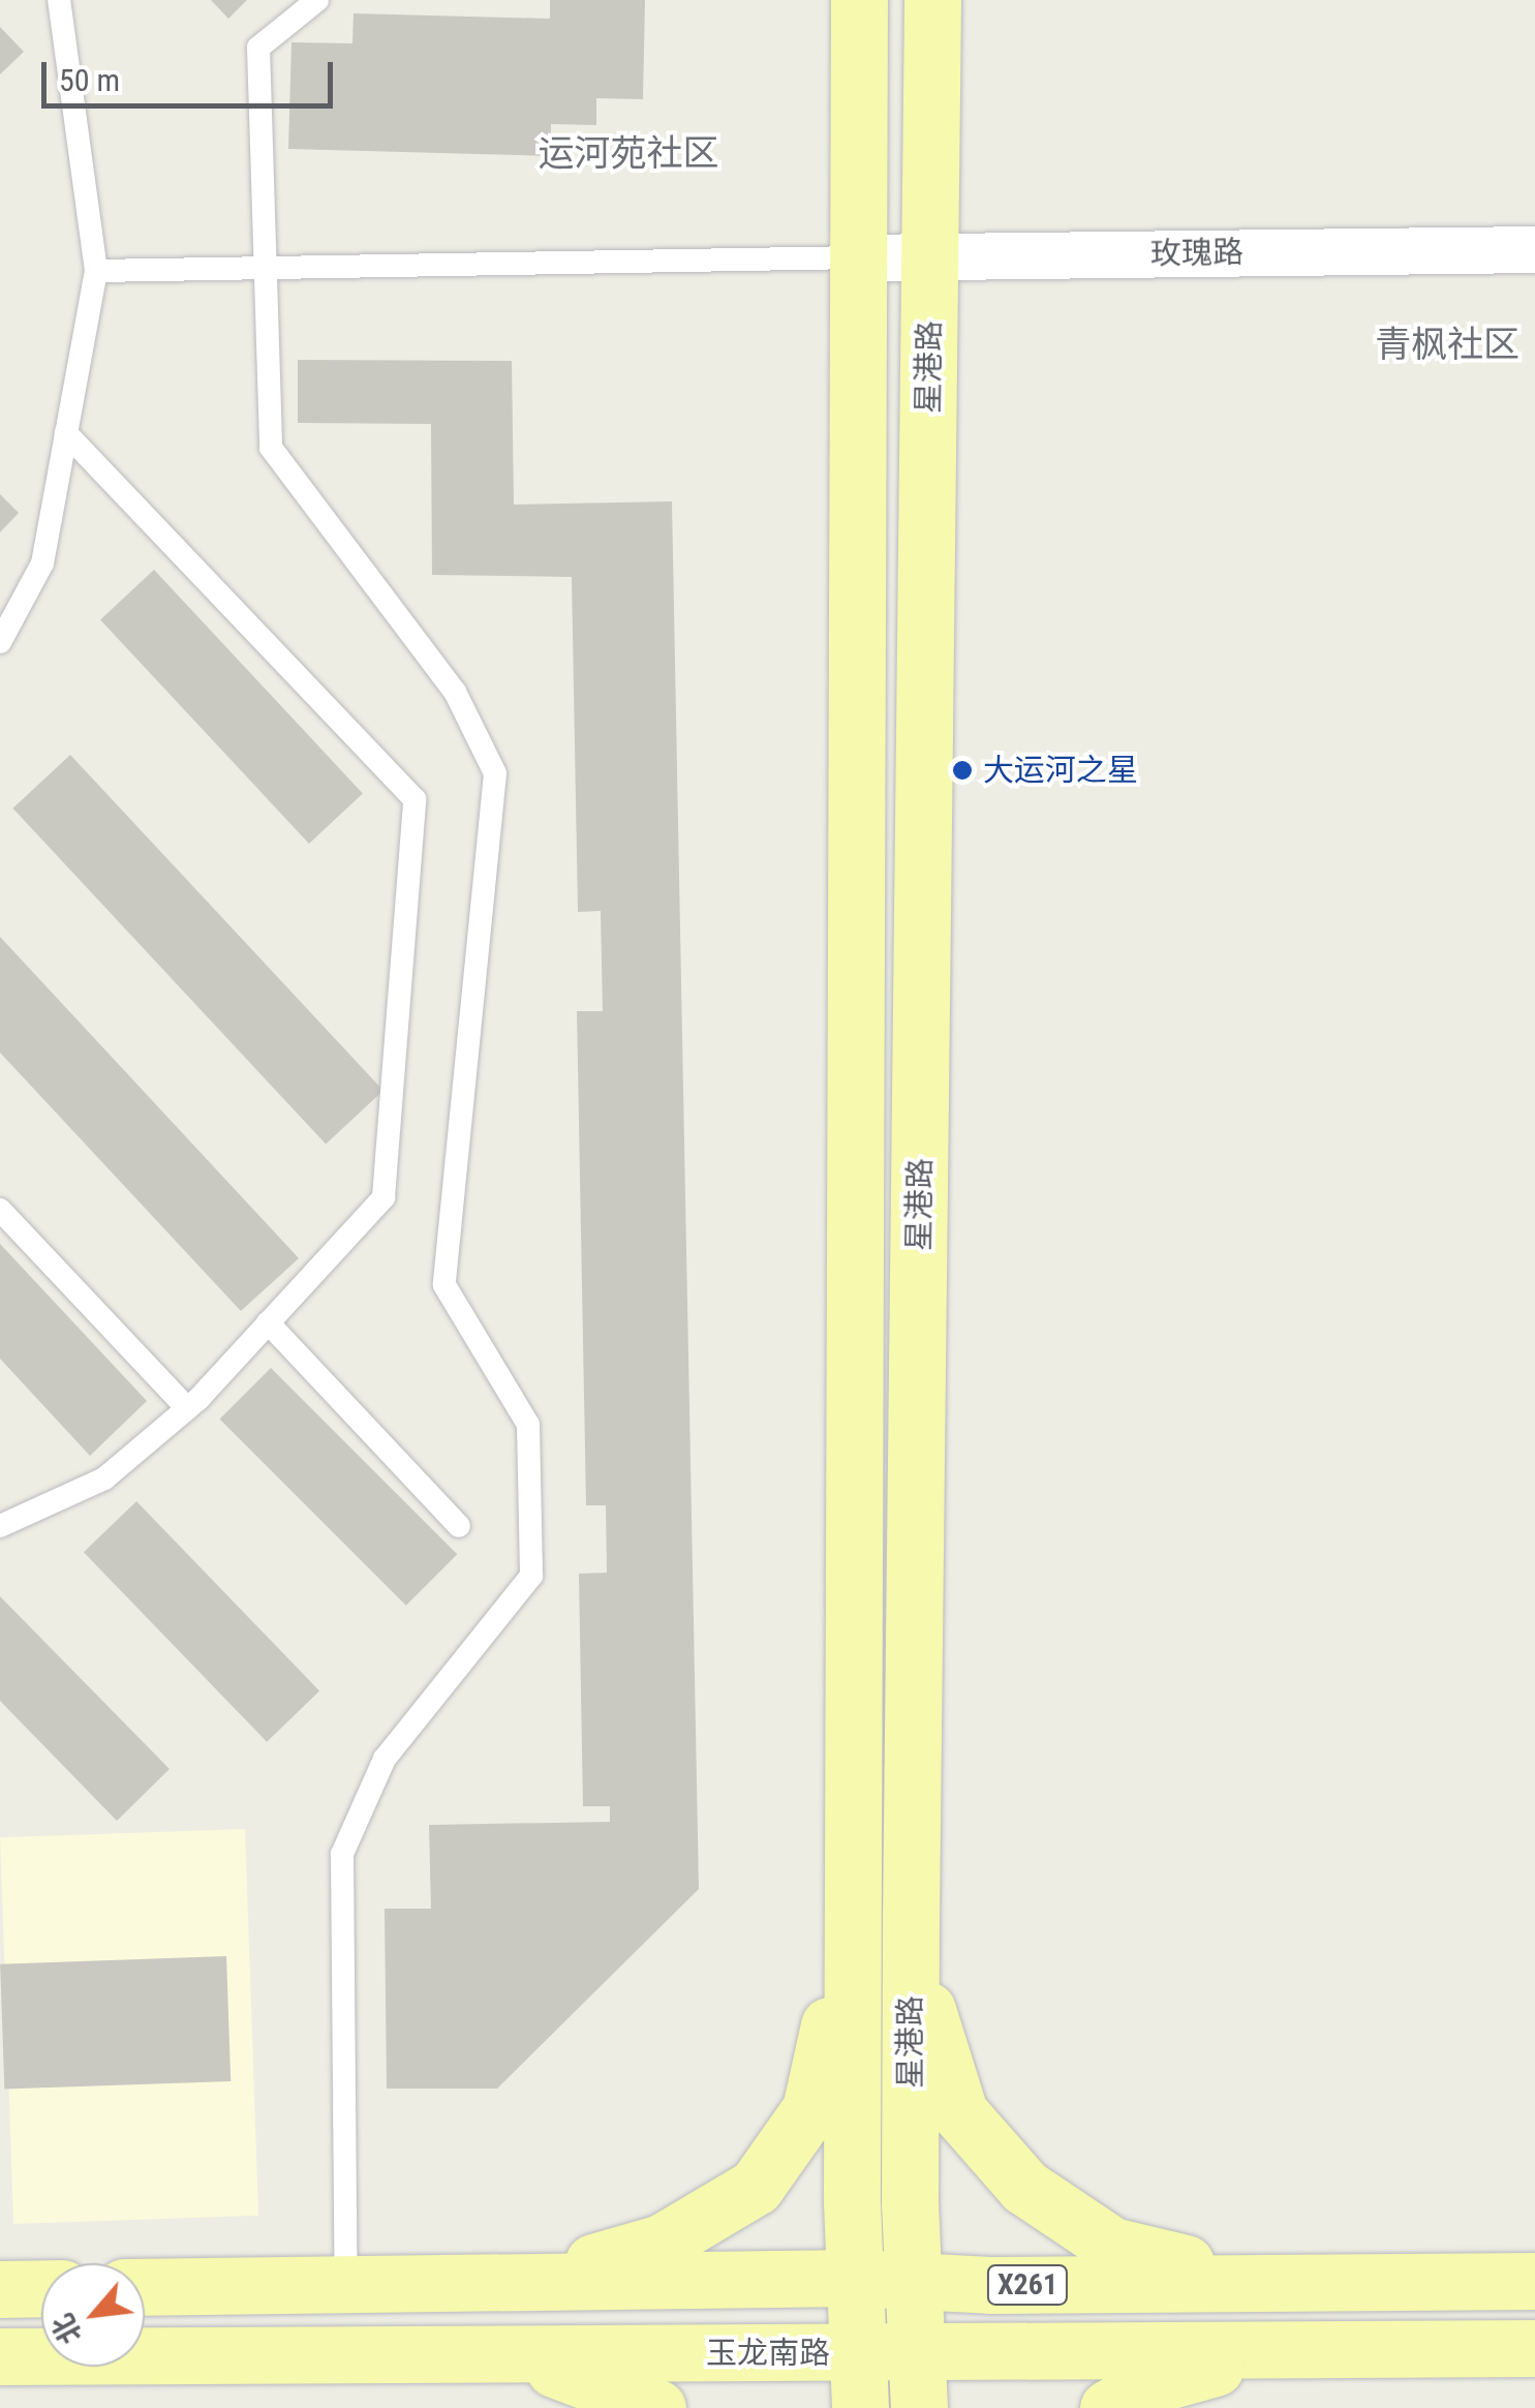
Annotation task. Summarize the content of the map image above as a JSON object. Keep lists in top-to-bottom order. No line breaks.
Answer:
{"streets":{"main road":["星港路","X261","玉龙南路"],"street":["玫瑰路"]},"crossings":[["玫瑰路","星港路"],["星港路","X261"],["星港路","玉龙南路"]],"districts":["运河苑社区","青枫社区"],"places":["大运河之星"],"scale_bar":"50 m","north":"bottom left"}
